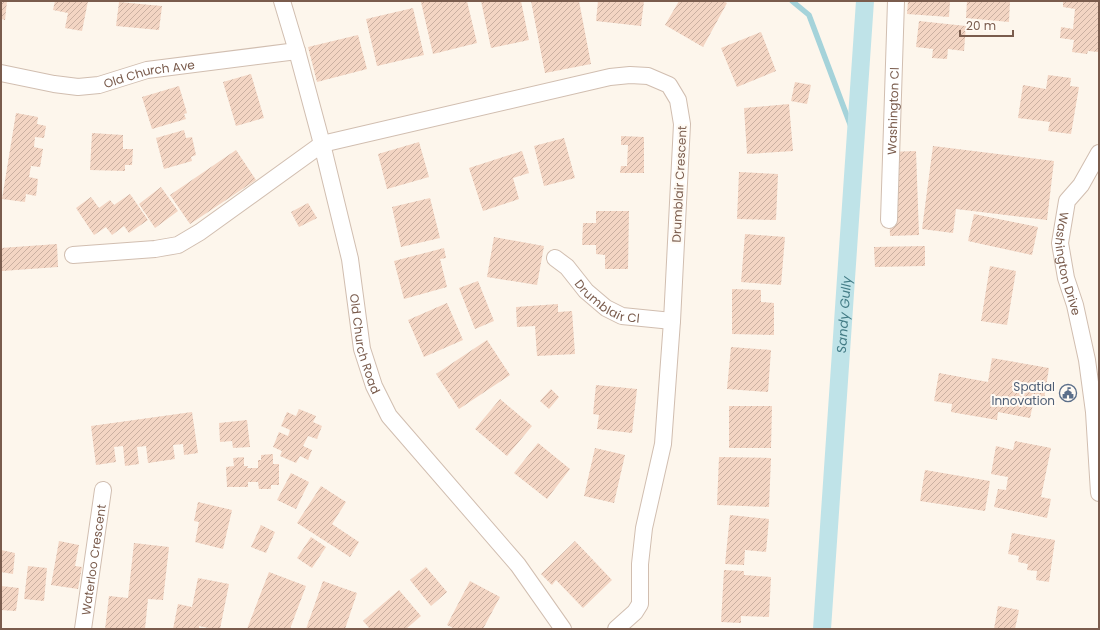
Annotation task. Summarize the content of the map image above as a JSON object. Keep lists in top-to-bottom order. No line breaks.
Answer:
{"streets":{"street":["Old Church Ave","Washington Cl","Drumblair Crescent","Washington Drive","Drumblair Cl","Old Church Road","Waterloo Crescent"]},"crossings":[["Old Church Ave","Old Church Road"],["Drumblair Crescent","Drumblair Cl"],["Drumblair Crescent","Old Church Road"]],"water":["Sandy Gully"],"places":{"public building":["Spatial Innovation"]},"scale_bar":"20 m"}
